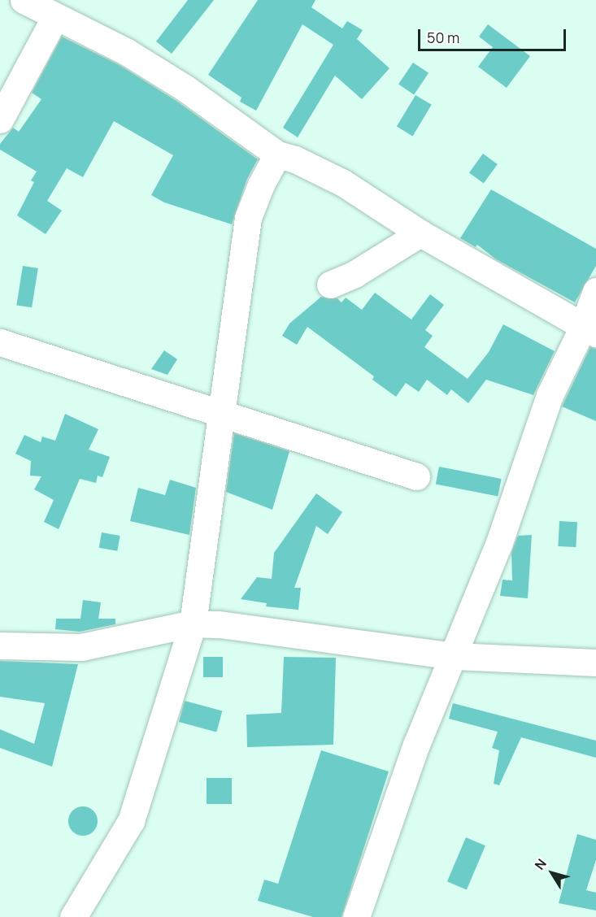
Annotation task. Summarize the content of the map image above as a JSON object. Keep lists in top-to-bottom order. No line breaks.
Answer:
{"scale_bar":"50 m","north":"top left"}
